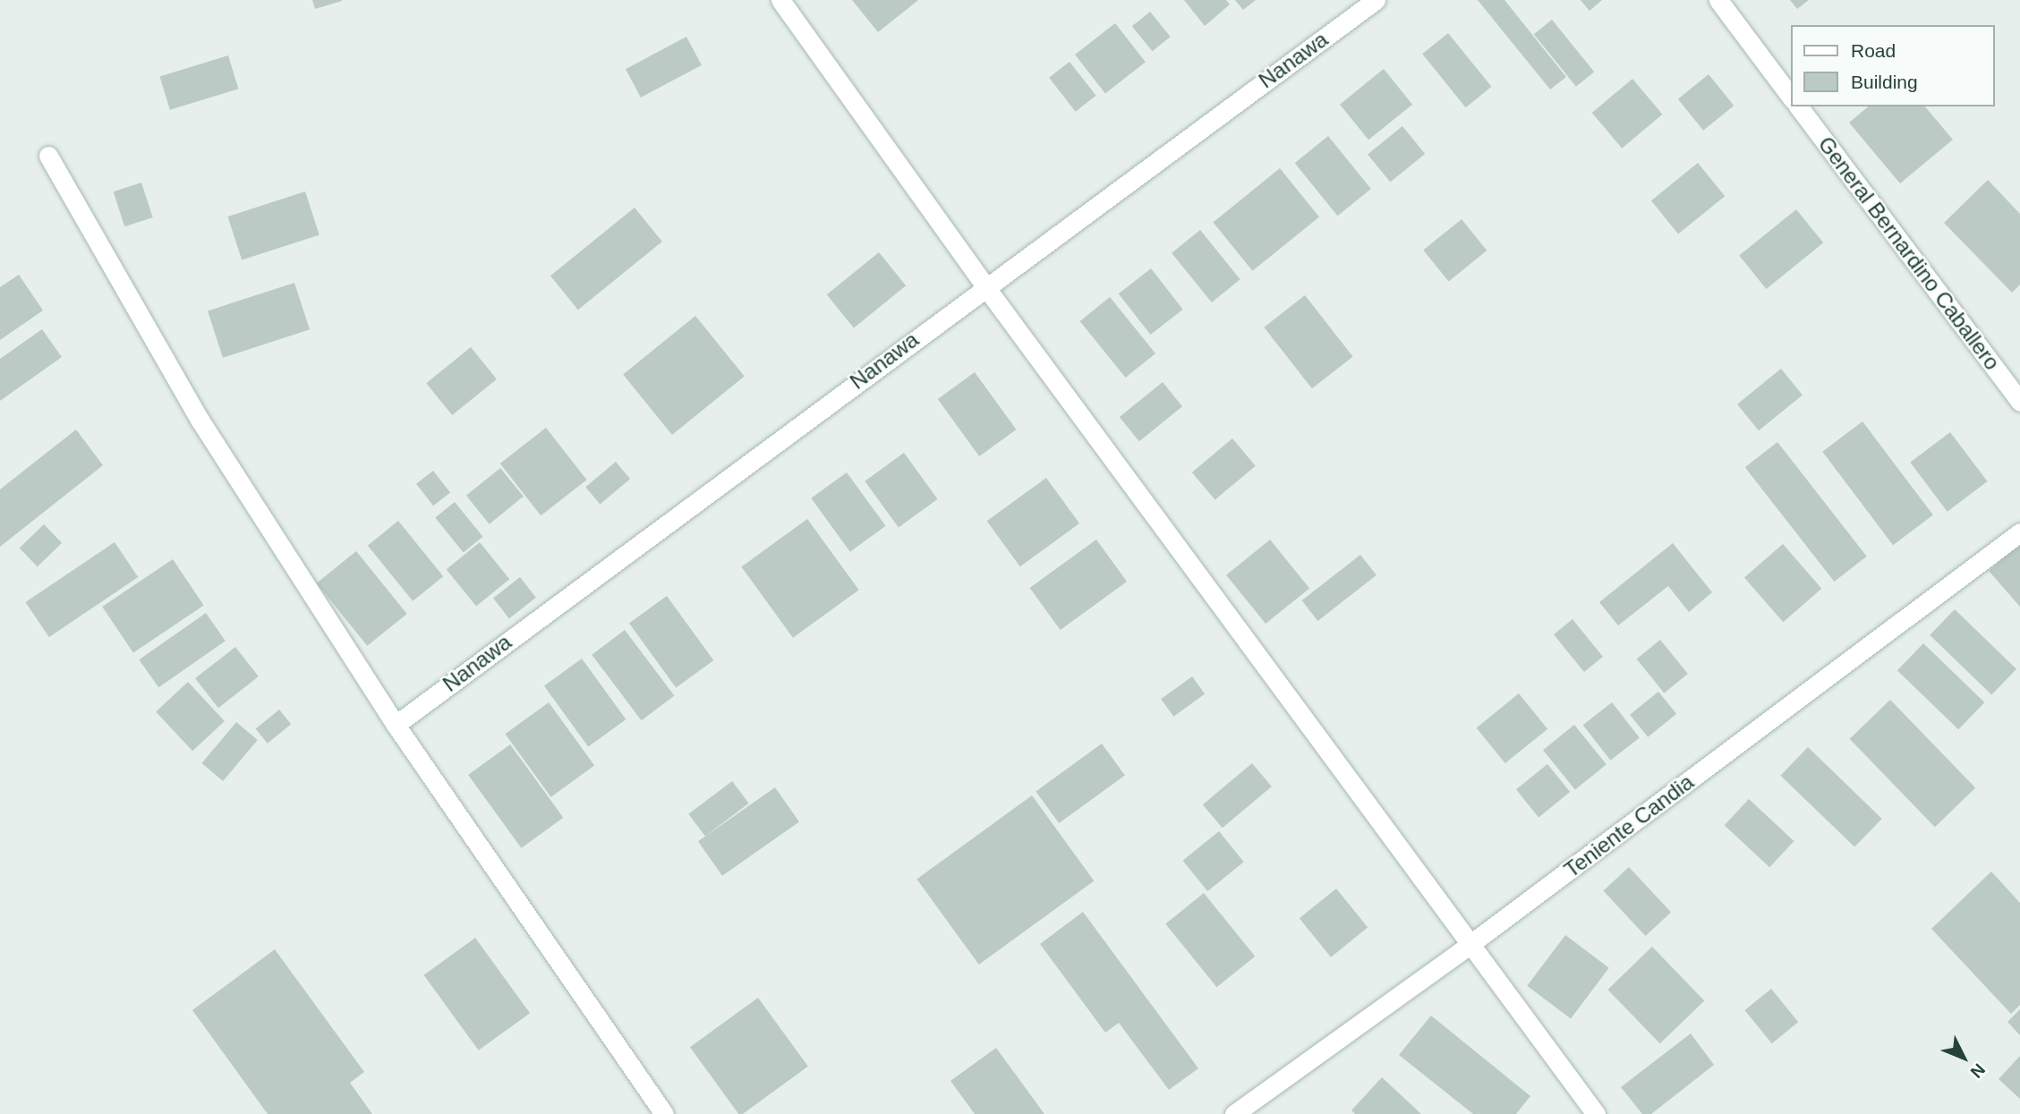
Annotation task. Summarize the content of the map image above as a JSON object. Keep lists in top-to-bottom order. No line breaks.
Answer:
{"streets":{"street":["Nanawa","General Bernardino Caballero","Teniente Candia"]},"legend":["Road","Building"],"north":"bottom right"}
